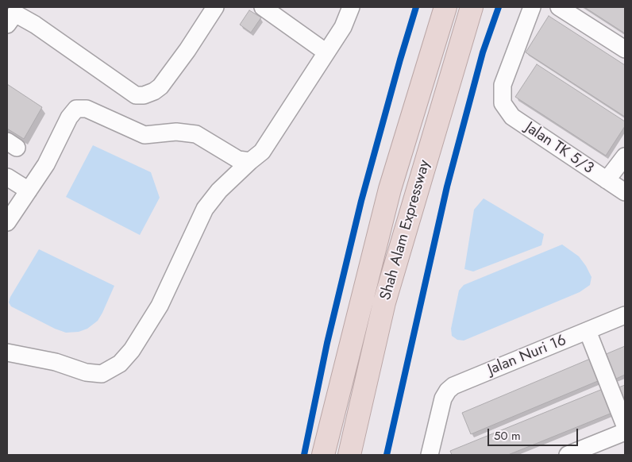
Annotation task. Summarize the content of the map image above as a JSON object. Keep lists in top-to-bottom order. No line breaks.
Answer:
{"streets":{"highway":["Shah Alam Expressway"],"street":["Jalan TK 5/3","Jalan Nuri 16"]},"scale_bar":"50 m"}
